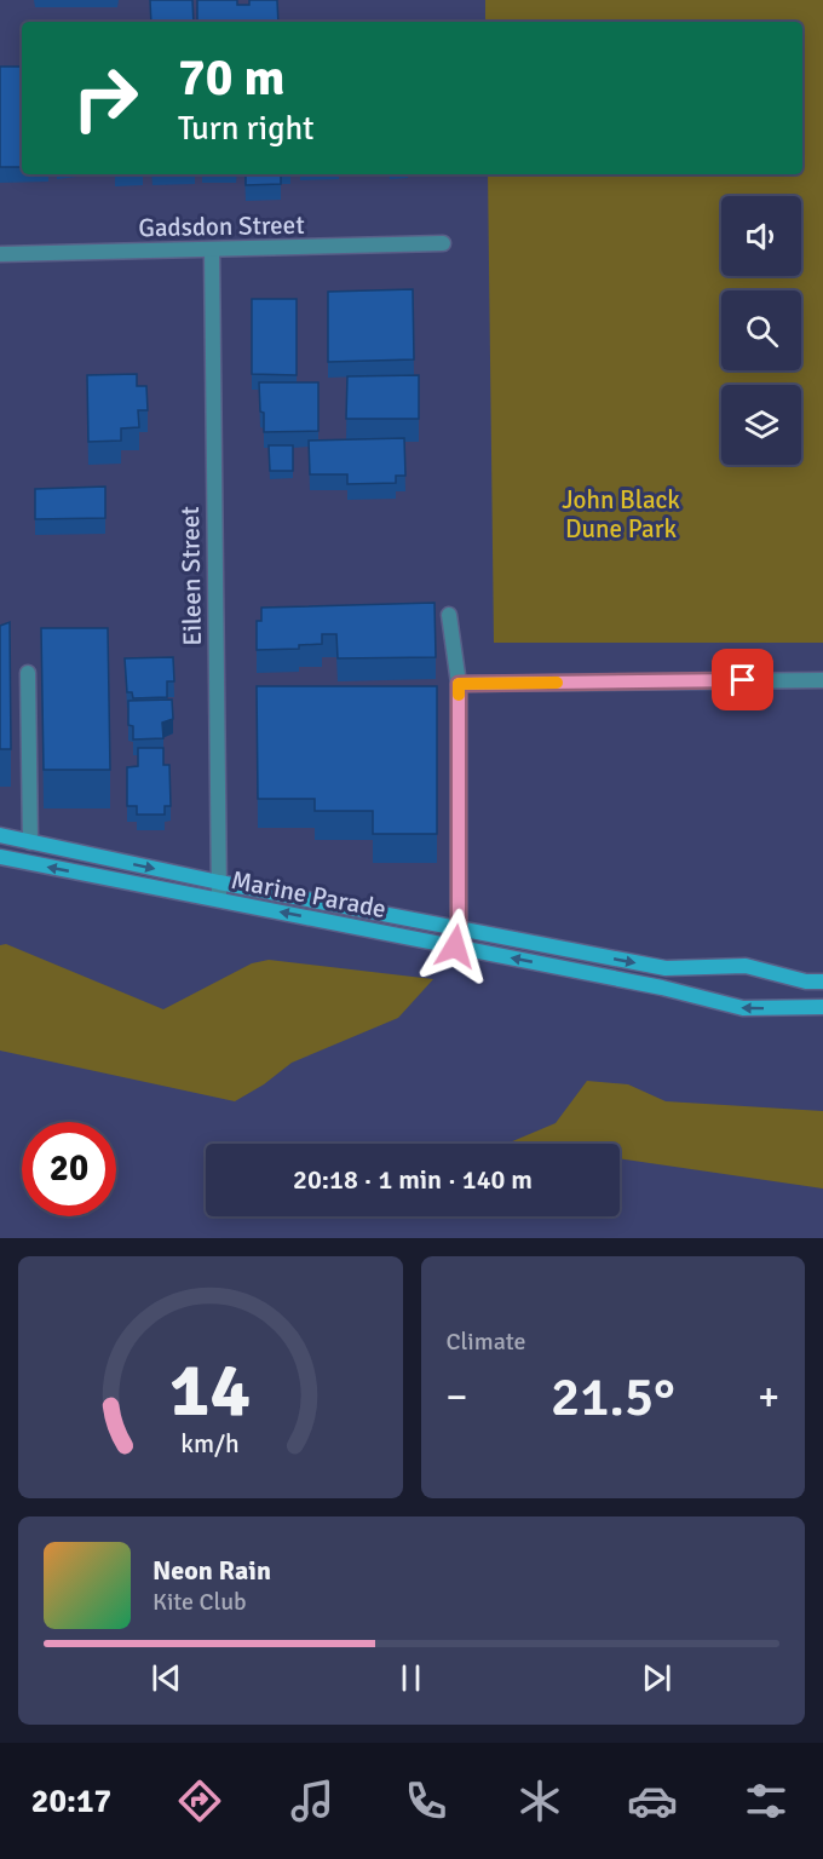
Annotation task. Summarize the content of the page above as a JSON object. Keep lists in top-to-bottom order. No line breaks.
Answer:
{"streets":{"main road":["Marine Parade"],"street":["Gadsdon Street","Eileen Street"]},"crossings":[["Gadsdon Street","Eileen Street"],["Eileen Street","Marine Parade"]],"parks":["John Black Dune Park"],"page":{"turn":["70 m","Turn right"],"limit":"20","trip":"20:18 · 1 min · 140 m","tile":"Climate","heat":["−","21.5°","+"],"song":["Neon Rain","Kite Club"],"tabs":"20:17","gauge":["14","km/h"]}}
